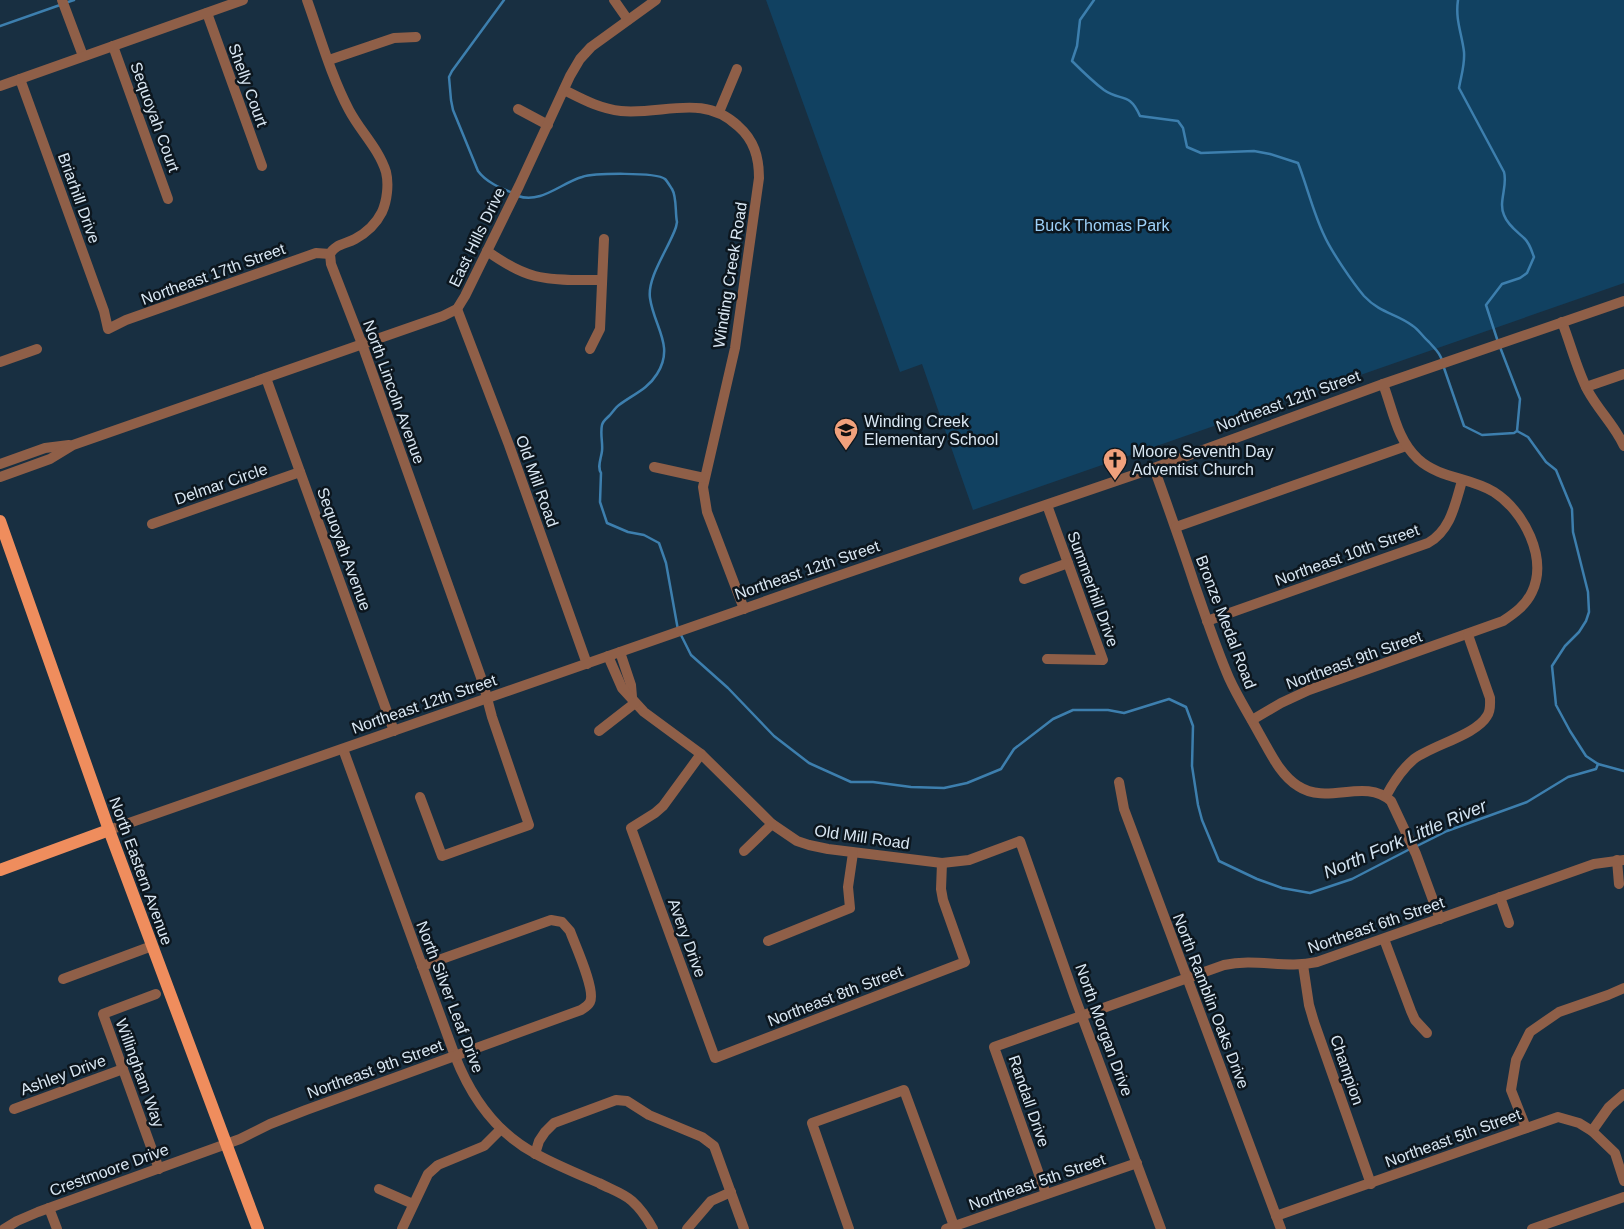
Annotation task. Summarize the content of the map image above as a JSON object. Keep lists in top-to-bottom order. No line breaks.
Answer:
{"streets":{"main road":["Northeast 12th Street","North Eastern Avenue"],"street":["Shelly Court","Sequoyah Court","Briarhill Drive","East Hills Drive","Northeast 17th Street","Winding Creek Road","North Lincoln Avenue","Old Mill Road","Delmar Circle","Sequoyah Avenue","Northeast 10th Street","Summerhill Drive","Bronze Medal Road","Northeast 9th Street","Northeast 6th Street","Avery Drive","Northeast 8th Street","North Silver Leaf Drive","North Ramblin Oaks Drive","North Morgan Drive","Champion","Willingham Way","Ashley Drive","Randall Drive","Northeast 5th Street","Crestmoore Drive"]},"crossings":[["Briarhill Drive","Northeast 17th Street"],["East Hills Drive","Winding Creek Road"],["East Hills Drive","North Lincoln Avenue"],["East Hills Drive","Old Mill Road"],["East Hills Drive","Sequoyah Avenue"],["Northeast 17th Street","North Lincoln Avenue"],["Winding Creek Road","Northeast 12th Street"],["North Lincoln Avenue","Northeast 12th Street"],["Northeast 12th Street","Old Mill Road"],["Northeast 12th Street","Sequoyah Avenue"],["Northeast 12th Street","Summerhill Drive"],["Northeast 12th Street","Bronze Medal Road"],["Northeast 12th Street","North Eastern Avenue"],["Northeast 12th Street","North Silver Leaf Drive"],["Old Mill Road","Avery Drive"],["Old Mill Road","Northeast 8th Street"],["Old Mill Road","North Morgan Drive"],["Delmar Circle","Sequoyah Avenue"],["Northeast 10th Street","Bronze Medal Road"],["Northeast 10th Street","Northeast 9th Street"],["Bronze Medal Road","Northeast 9th Street"],["Northeast 9th Street","North Eastern Avenue"],["Northeast 9th Street","North Silver Leaf Drive"],["Northeast 9th Street","Crestmoore Drive"],["North Eastern Avenue","Crestmoore Drive"],["Northeast 6th Street","North Ramblin Oaks Drive"],["Northeast 6th Street","North Morgan Drive"],["Northeast 6th Street","Champion"],["Northeast 6th Street","Randall Drive"],["Avery Drive","Northeast 8th Street"],["North Ramblin Oaks Drive","Northeast 5th Street"],["North Morgan Drive","Northeast 5th Street"],["Champion","Northeast 5th Street"],["Willingham Way","Ashley Drive"],["Willingham Way","Crestmoore Drive"],["Randall Drive","Northeast 5th Street"]],"water":["North Fork Little River"],"parks":["Buck Thomas Park"],"places":{"school or university":["Winding Creek Elementary School"],"church":["Moore Seventh Day Adventist Church"]}}
